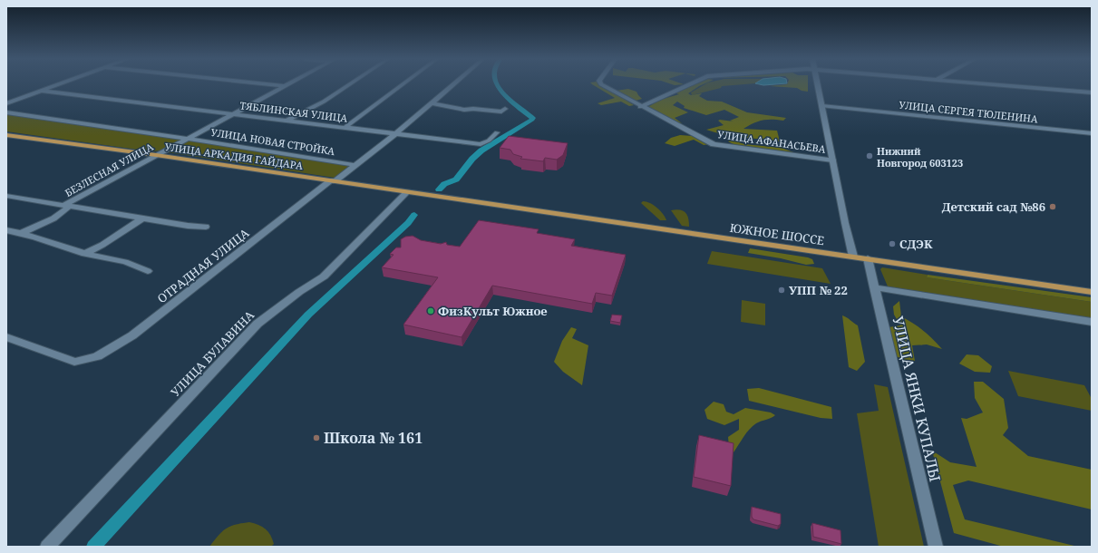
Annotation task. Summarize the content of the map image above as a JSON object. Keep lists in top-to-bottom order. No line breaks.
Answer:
{"streets":{"main road":["УЛИЦА АРКАДИЯ ГАЙДАРА","ЮЖНОЕ ШОССЕ"],"street":["ТЯБЛИНСКАЯ УЛИЦА","УЛИЦА СЕРГЕЯ ТЮЛЕНИНА","УЛИЦА НОВАЯ СТРОЙКА","УЛИЦА АФАНАСЬЕВА","БЕЗЛЕСНАЯ УЛИЦА","ОТРАДНАЯ УЛИЦА","УЛИЦА БУЛАВИНА","УЛИЦА ЯНКИ КУПАЛЫ"]},"crossings":[["ТЯБЛИНСКАЯ УЛИЦА","БЕЗЛЕСНАЯ УЛИЦА"],["ТЯБЛИНСКАЯ УЛИЦА","ОТРАДНАЯ УЛИЦА"],["УЛИЦА НОВАЯ СТРОЙКА","БЕЗЛЕСНАЯ УЛИЦА"],["УЛИЦА НОВАЯ СТРОЙКА","ОТРАДНАЯ УЛИЦА"],["УЛИЦА АРКАДИЯ ГАЙДАРА","БЕЗЛЕСНАЯ УЛИЦА"],["УЛИЦА АРКАДИЯ ГАЙДАРА","ЮЖНОЕ ШОССЕ"],["УЛИЦА АРКАДИЯ ГАЙДАРА","ОТРАДНАЯ УЛИЦА"],["УЛИЦА АРКАДИЯ ГАЙДАРА","УЛИЦА БУЛАВИНА"],["ЮЖНОЕ ШОССЕ","УЛИЦА ЯНКИ КУПАЛЫ"]],"places":["Нижний Новгород 603123","Детский сад №86","СДЭК","УПП № 22","ФизКульт Южное","Школа № 161"]}
